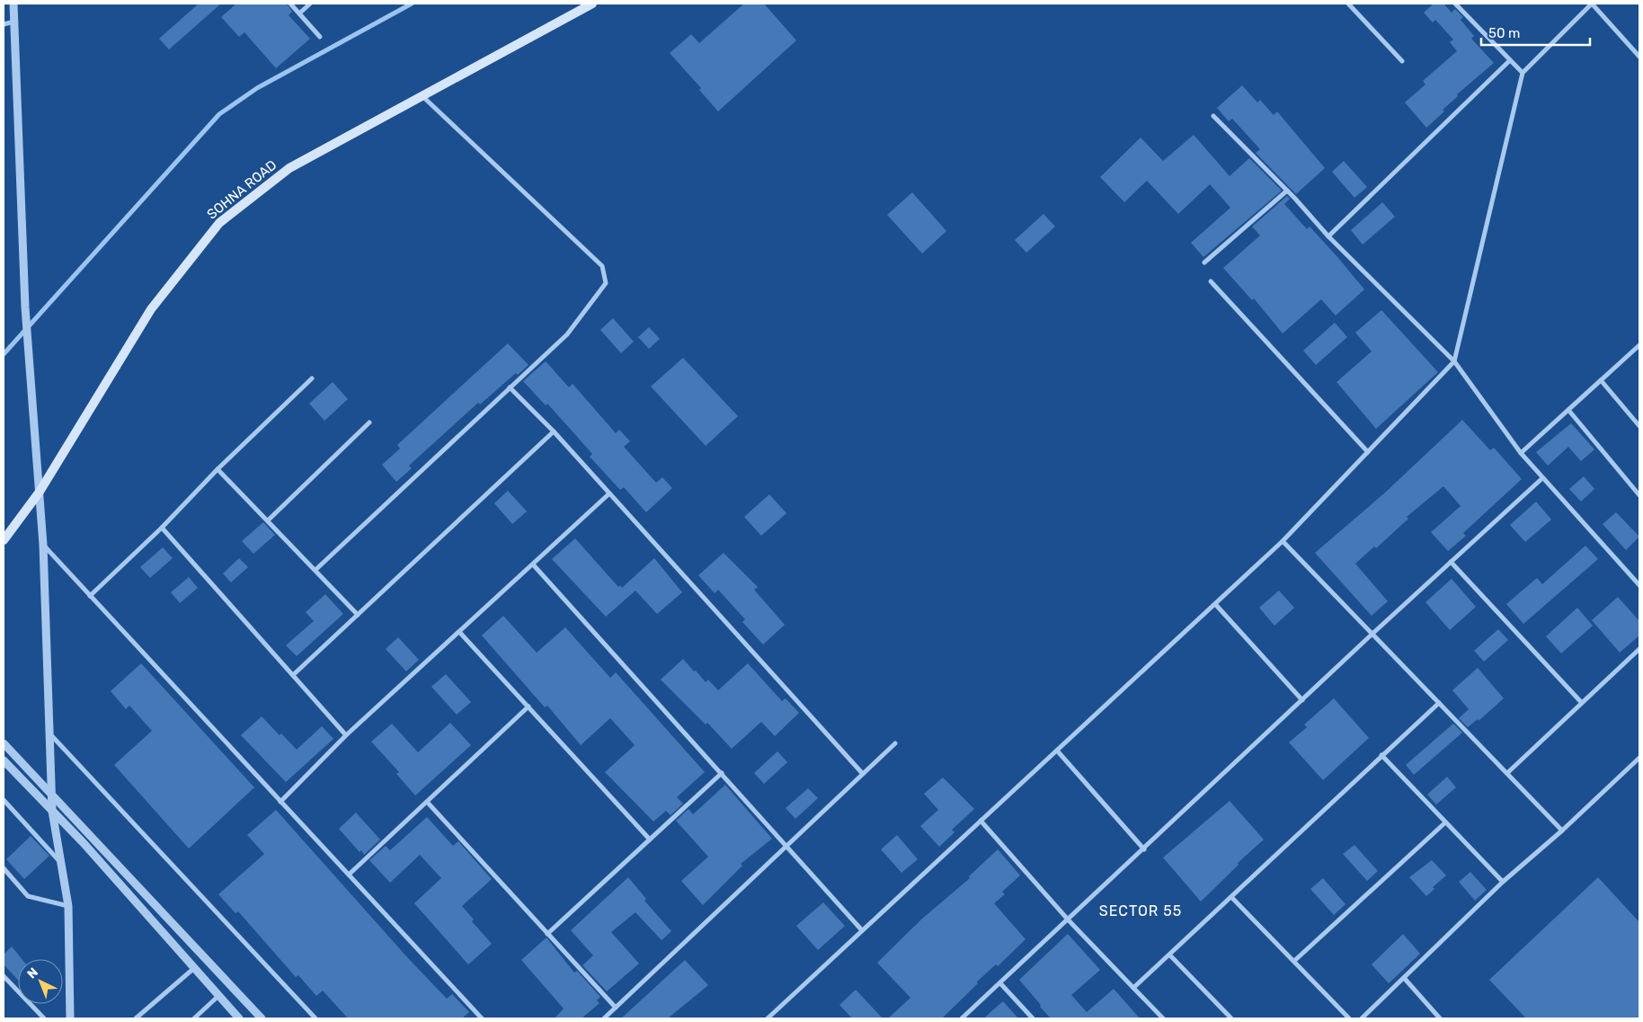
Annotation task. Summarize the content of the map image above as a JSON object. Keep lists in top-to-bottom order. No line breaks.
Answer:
{"streets":{"main road":["SOHNA ROAD"]},"districts":["SECTOR 55"],"scale_bar":"50 m","north":"top left"}
